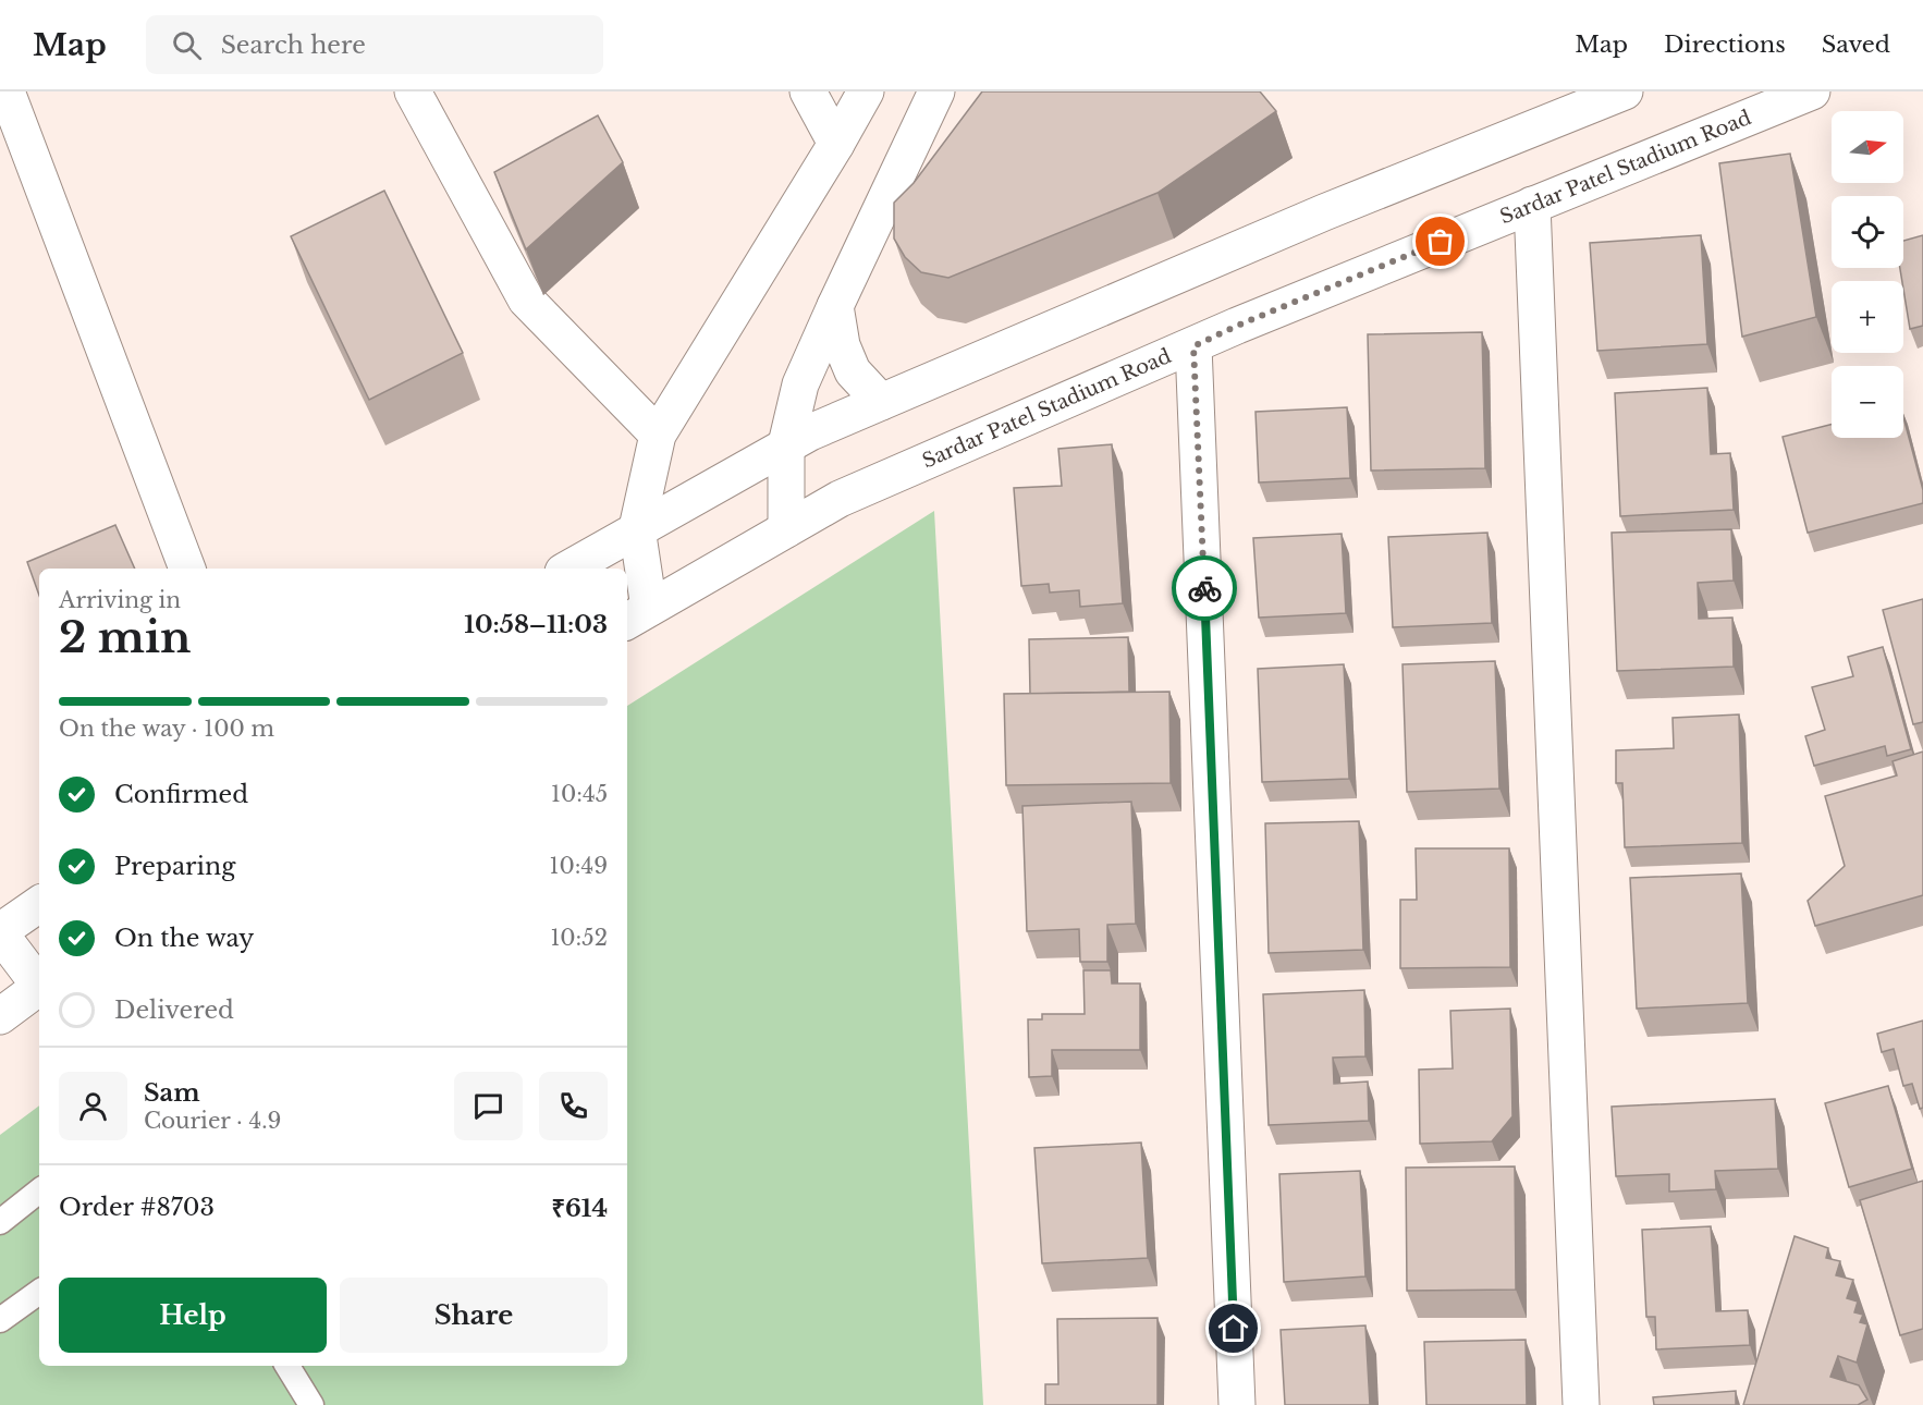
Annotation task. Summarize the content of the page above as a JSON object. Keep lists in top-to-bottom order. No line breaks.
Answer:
{"streets":{"street":["Sardar Patel Stadium Road"]},"north":"right","page":{"header":"Map","search":"Search here","nav":["Map","Directions","Saved"],"map_buttons":["+","−"],"heading":["2 min","Arriving in","10:58–11:03"],"panel":["Sam","Courier · 4.9","Order #8703","₹614"],"bar":"On the way · 100 m","list":[["Confirmed","10:45"],["Preparing","10:49"],["On the way","10:52"],"Delivered"],"buttons":["Help","Share"]}}
